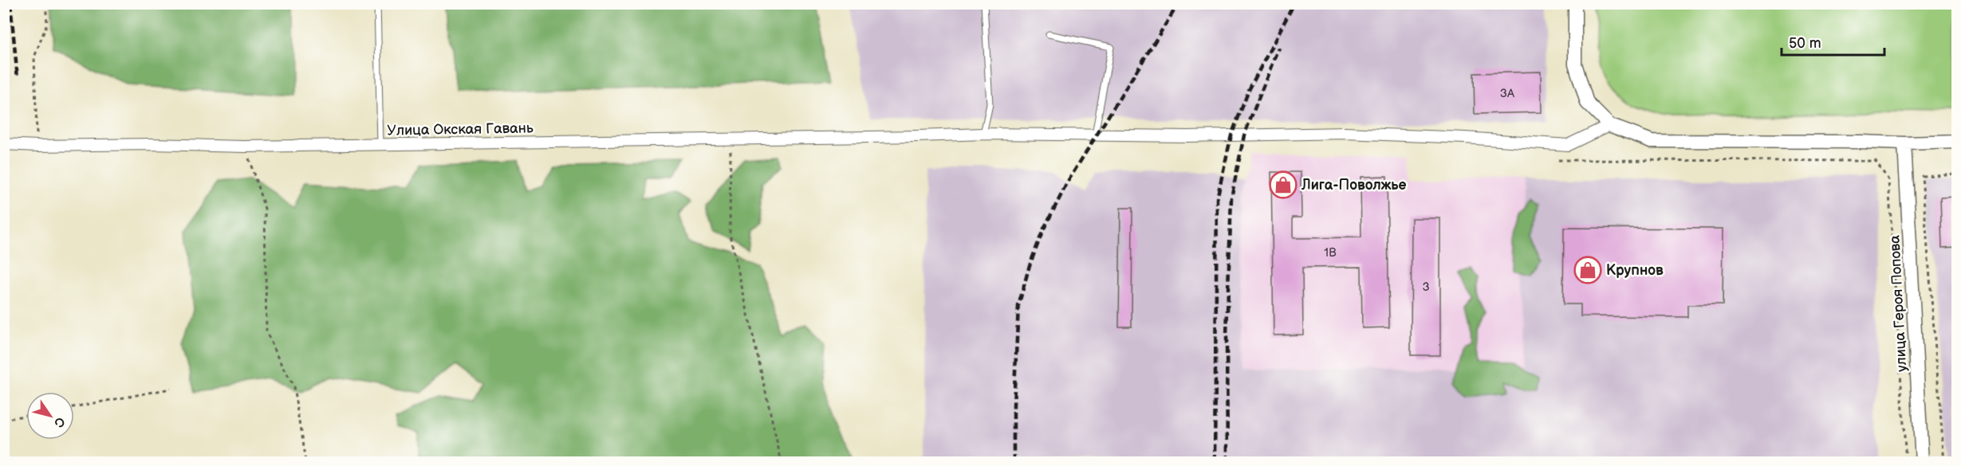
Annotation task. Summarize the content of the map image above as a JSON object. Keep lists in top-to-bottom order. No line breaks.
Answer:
{"streets":{"street":["Улица Окская Гавань","улица Героя Попова"]},"places":{"shop":["Лига-Поволжье","Крупнов"]},"house_numbers":["3А","1В","3"],"scale_bar":"50 m","north":"bottom right"}
